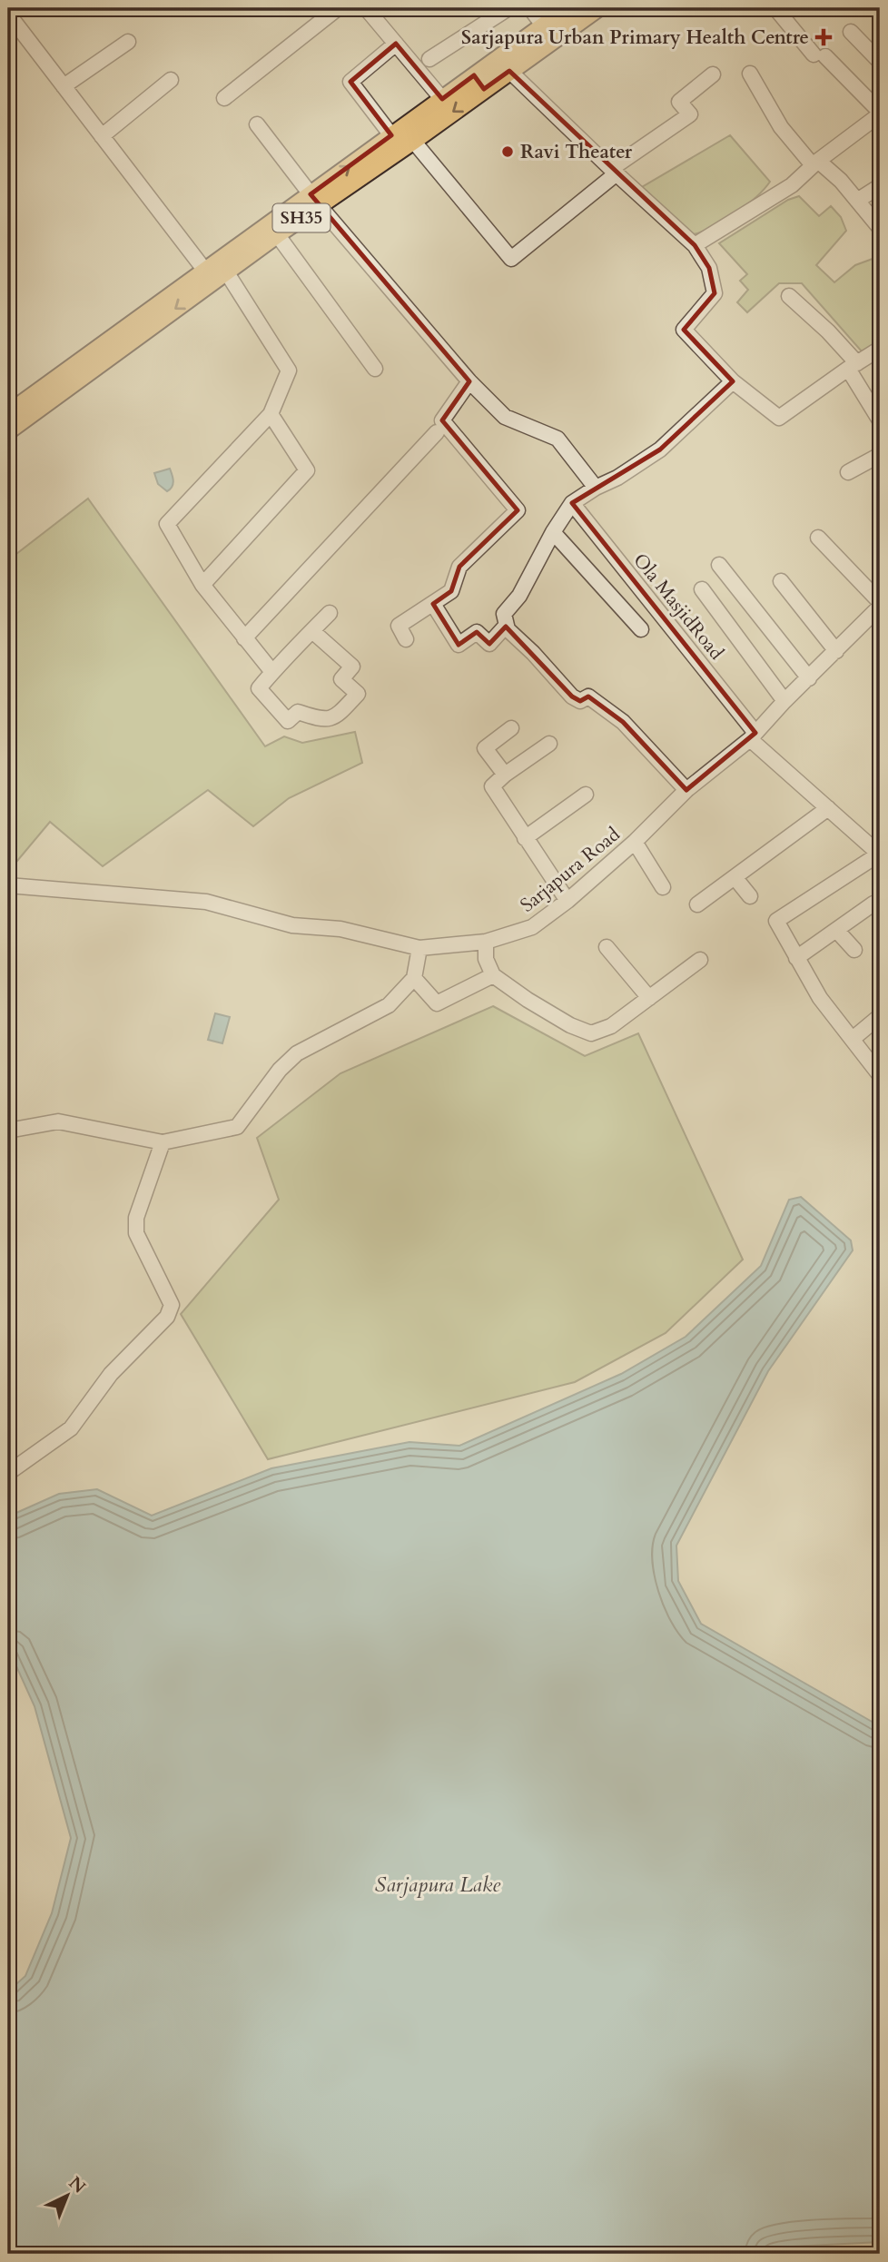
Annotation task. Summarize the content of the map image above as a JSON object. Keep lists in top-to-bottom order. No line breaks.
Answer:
{"streets":{"main road":["SH35"],"street":["Ola MasjidRoad","Sarjapura Road"]},"crossings":[["Ola MasjidRoad","Sarjapura Road"]],"water":["Sarjapura Lake"],"places":{"health":["Sarjapura Urban Primary Health Centre"],"other":["Ravi Theater"]},"north":"top right"}
